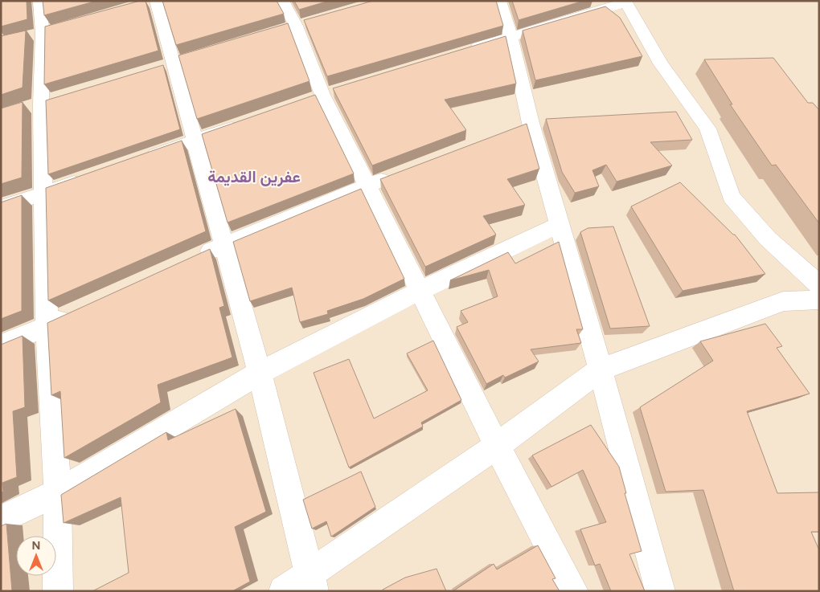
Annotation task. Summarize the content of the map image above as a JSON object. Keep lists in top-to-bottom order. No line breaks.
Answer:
{"districts":["عفرين القديمة"],"north":"top"}
